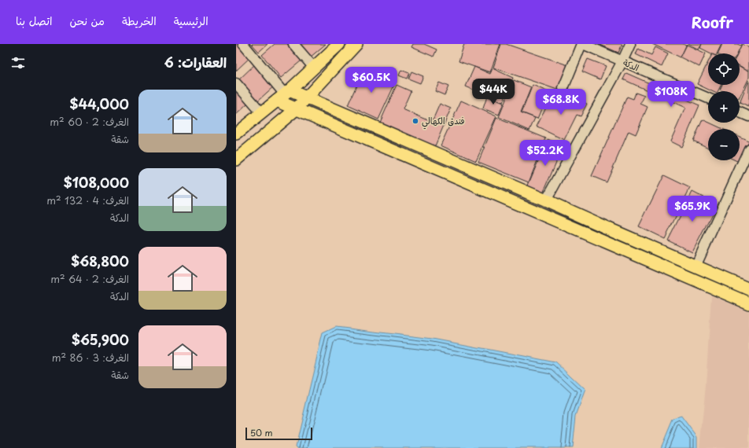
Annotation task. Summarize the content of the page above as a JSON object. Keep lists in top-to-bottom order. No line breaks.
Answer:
{"streets":{"street":["الدكة"]},"places":["فندق الكهالي"],"scale_bar":"50 m","page":{"header":"Roofr","nav":["الرئيسية","الخريطة","من نحن","اتصل بنا"],"heading":"العقارات: 6","map_buttons":["+","−"],"price":["$60.5K","$44K","$108K","$68.8K","$52.2K","$65.9K"],"list":[{"name":"$44,000","note":"الغرف: 2 · 60 m² · شقة"},{"name":"$108,000","note":"الغرف: 4 · 132 m² · الدكة"},{"name":"$68,800","note":"الغرف: 2 · 64 m² · الدكة"},{"name":"$65,900","note":"الغرف: 3 · 86 m² · شقة"}],"scale":"50 m"}}
